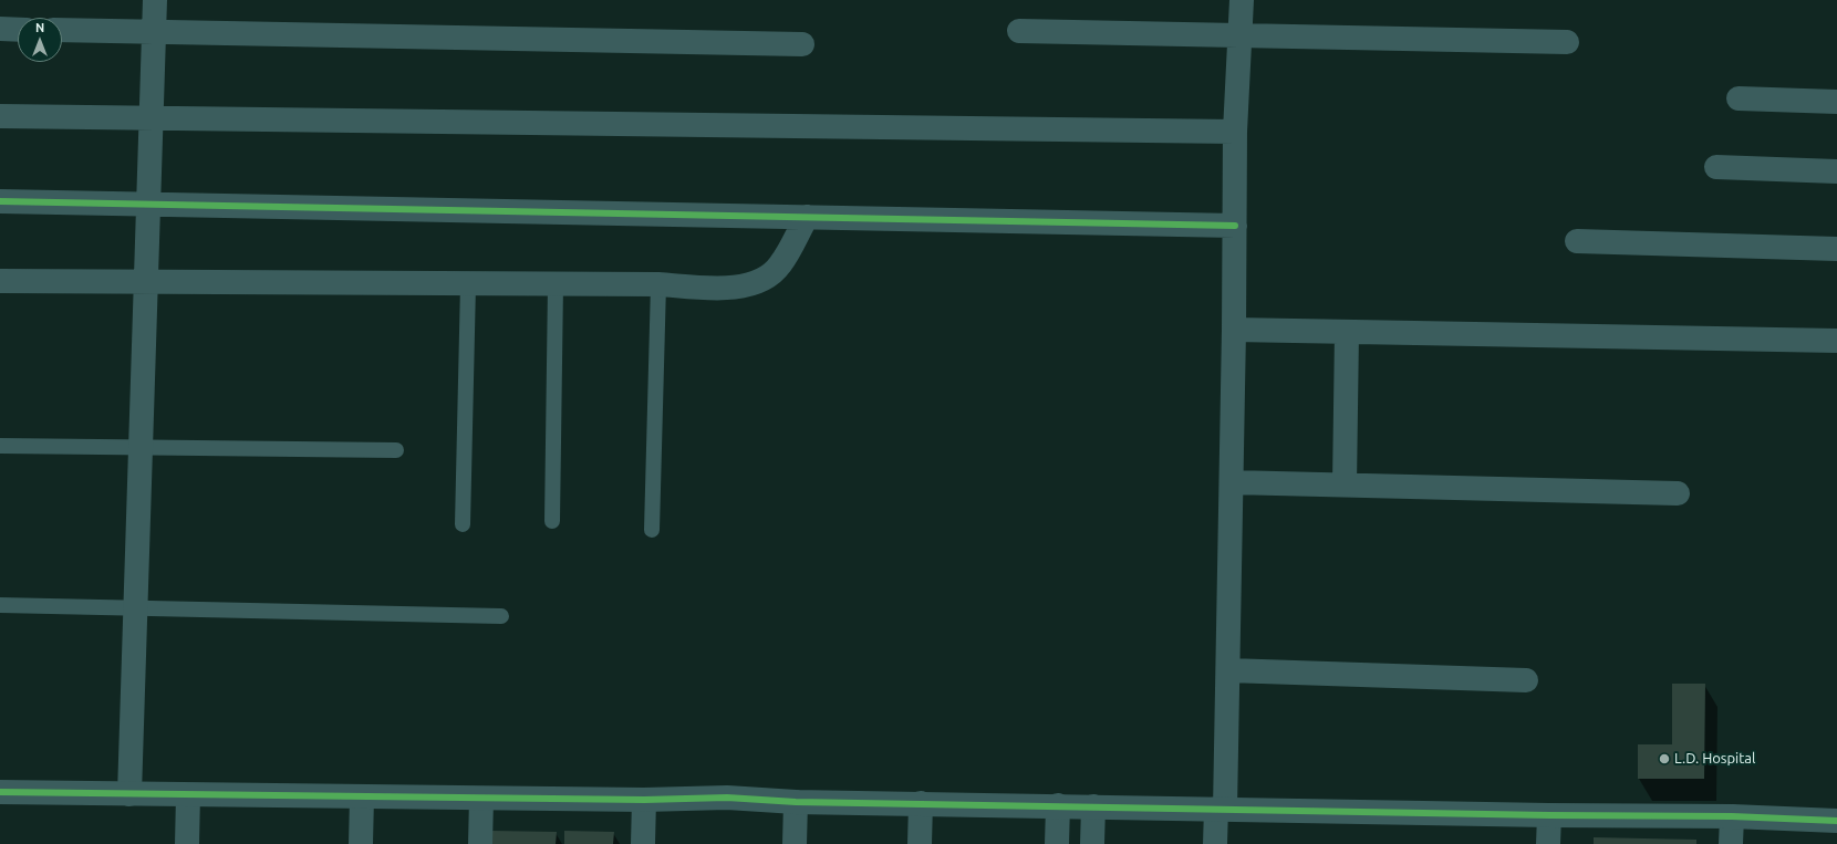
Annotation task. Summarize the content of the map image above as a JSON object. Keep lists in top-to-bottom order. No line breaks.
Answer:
{"places":["L.D. Hospital"],"north":"top"}
